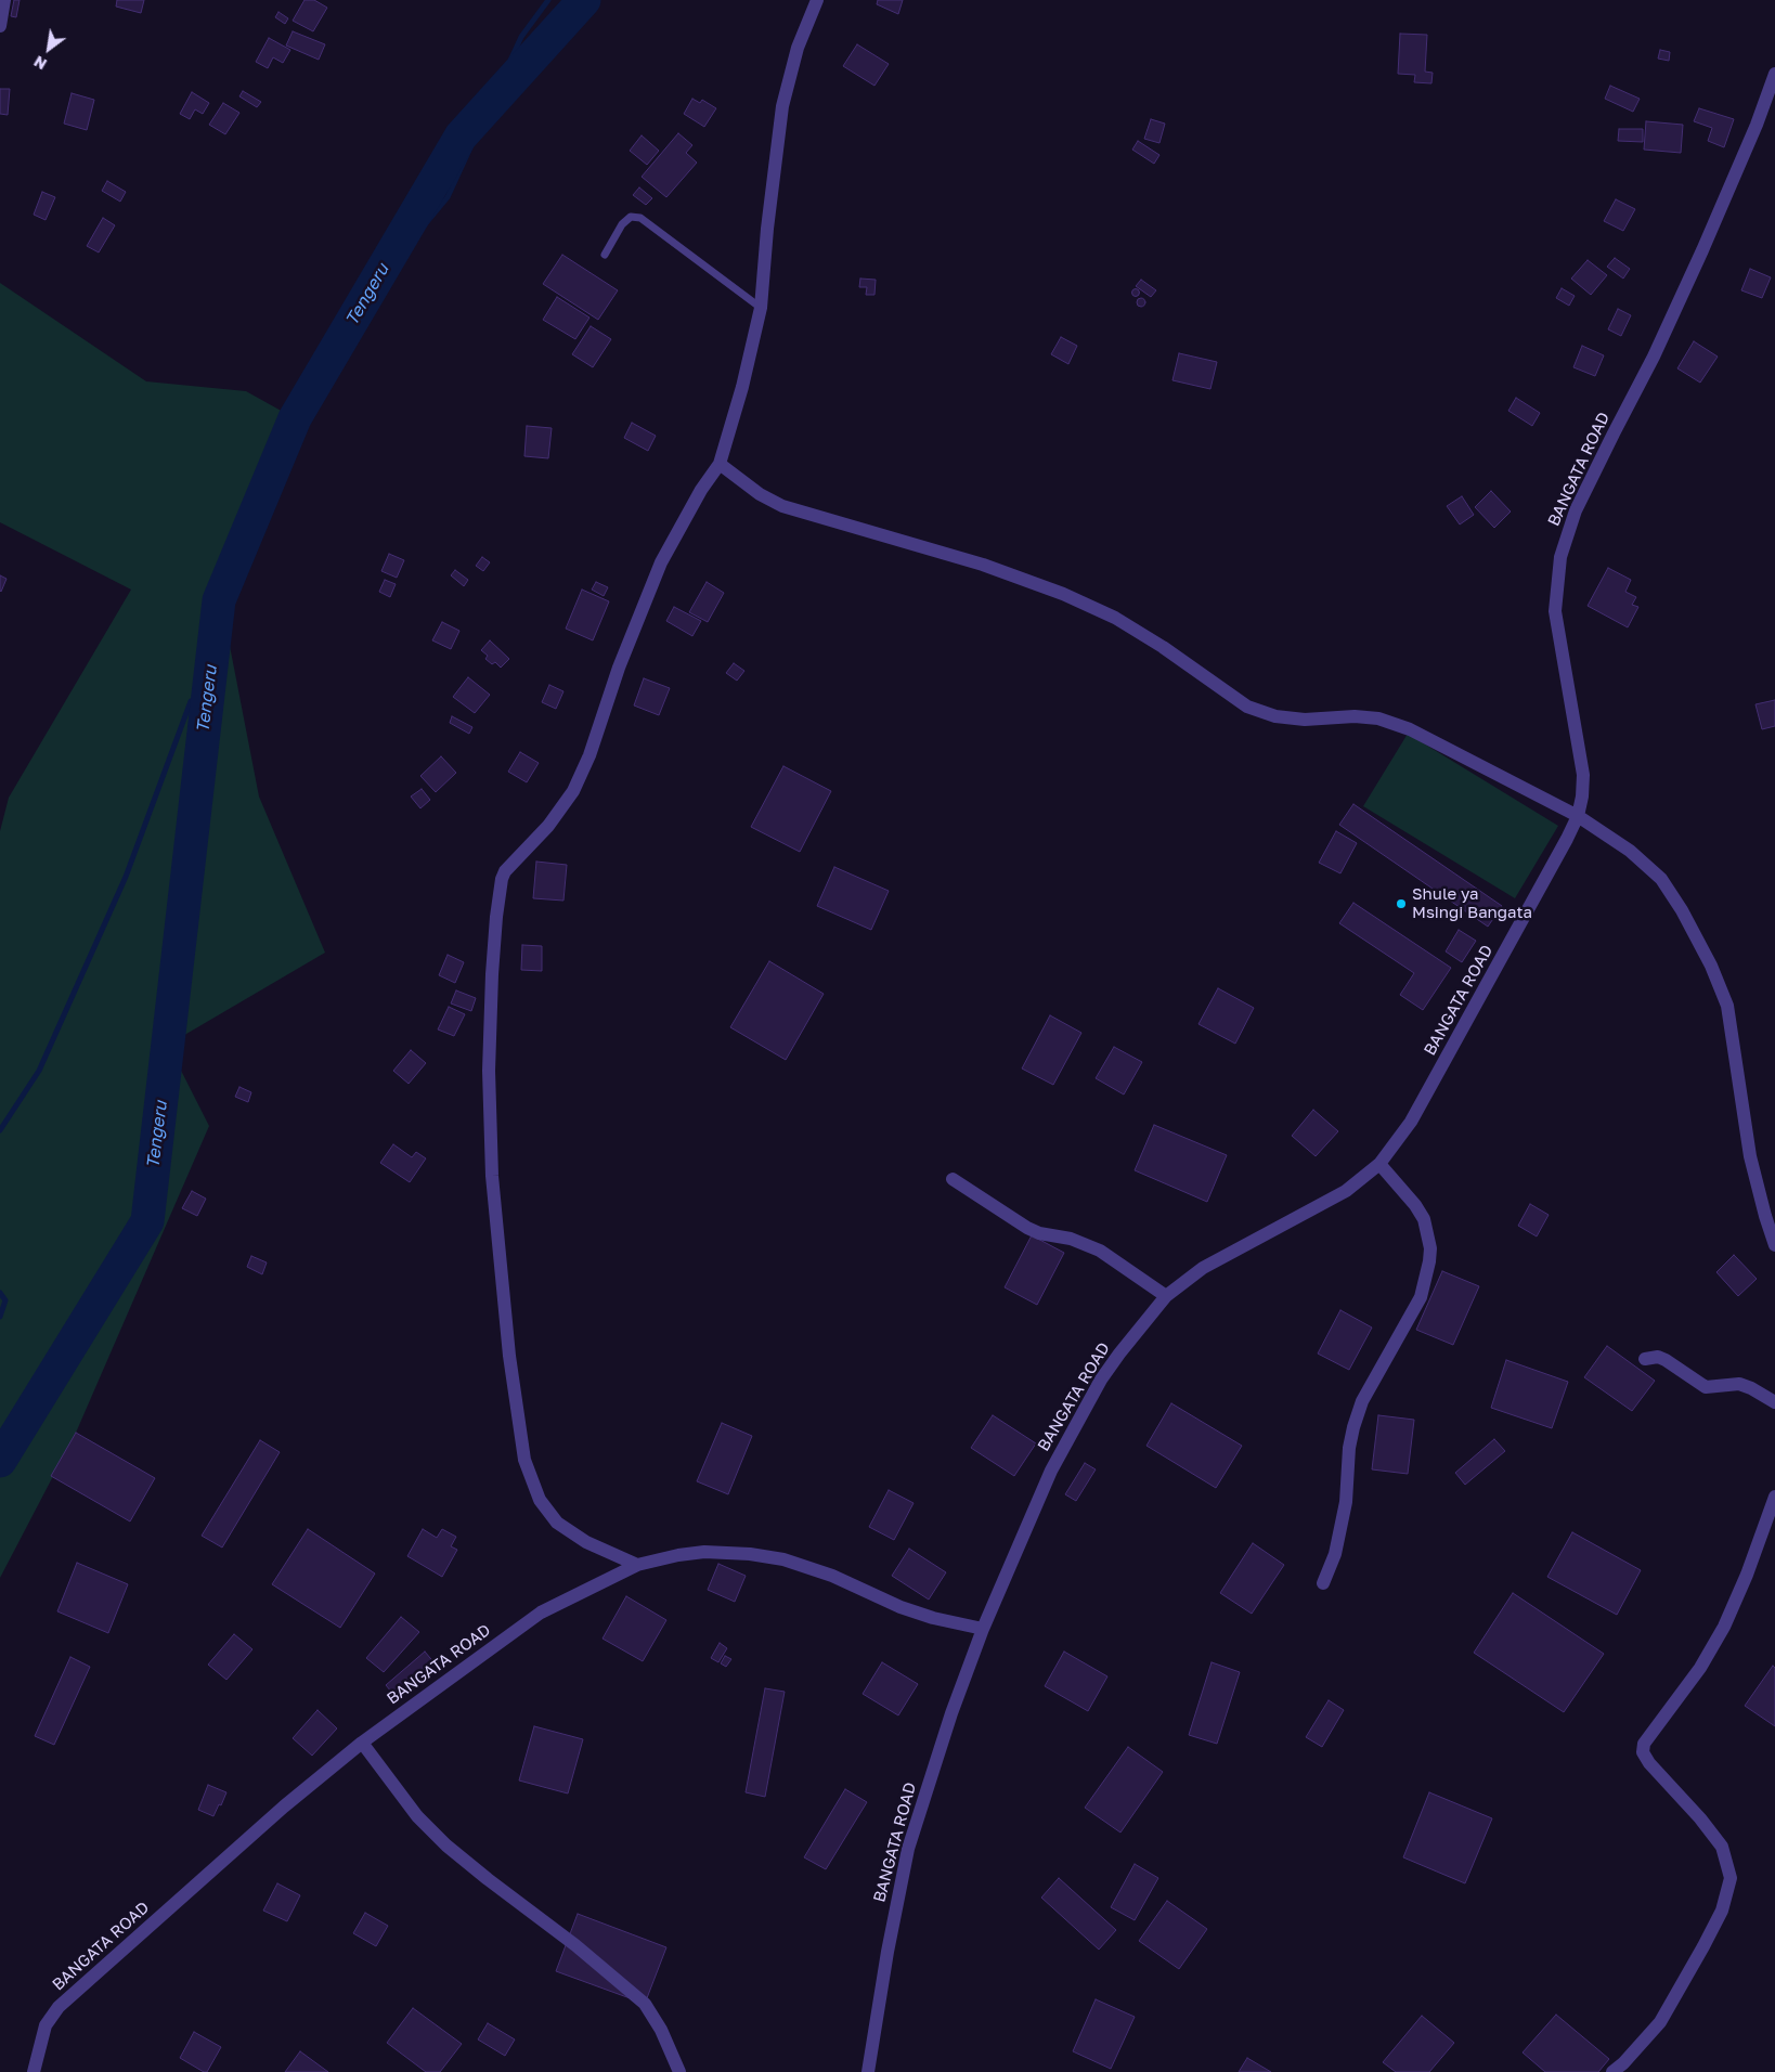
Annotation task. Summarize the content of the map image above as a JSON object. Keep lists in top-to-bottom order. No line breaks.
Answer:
{"streets":{"street":["BANGATA ROAD"]},"water":["Tengeru"],"places":["Shule ya Msingi Bangata"],"north":"bottom left"}
